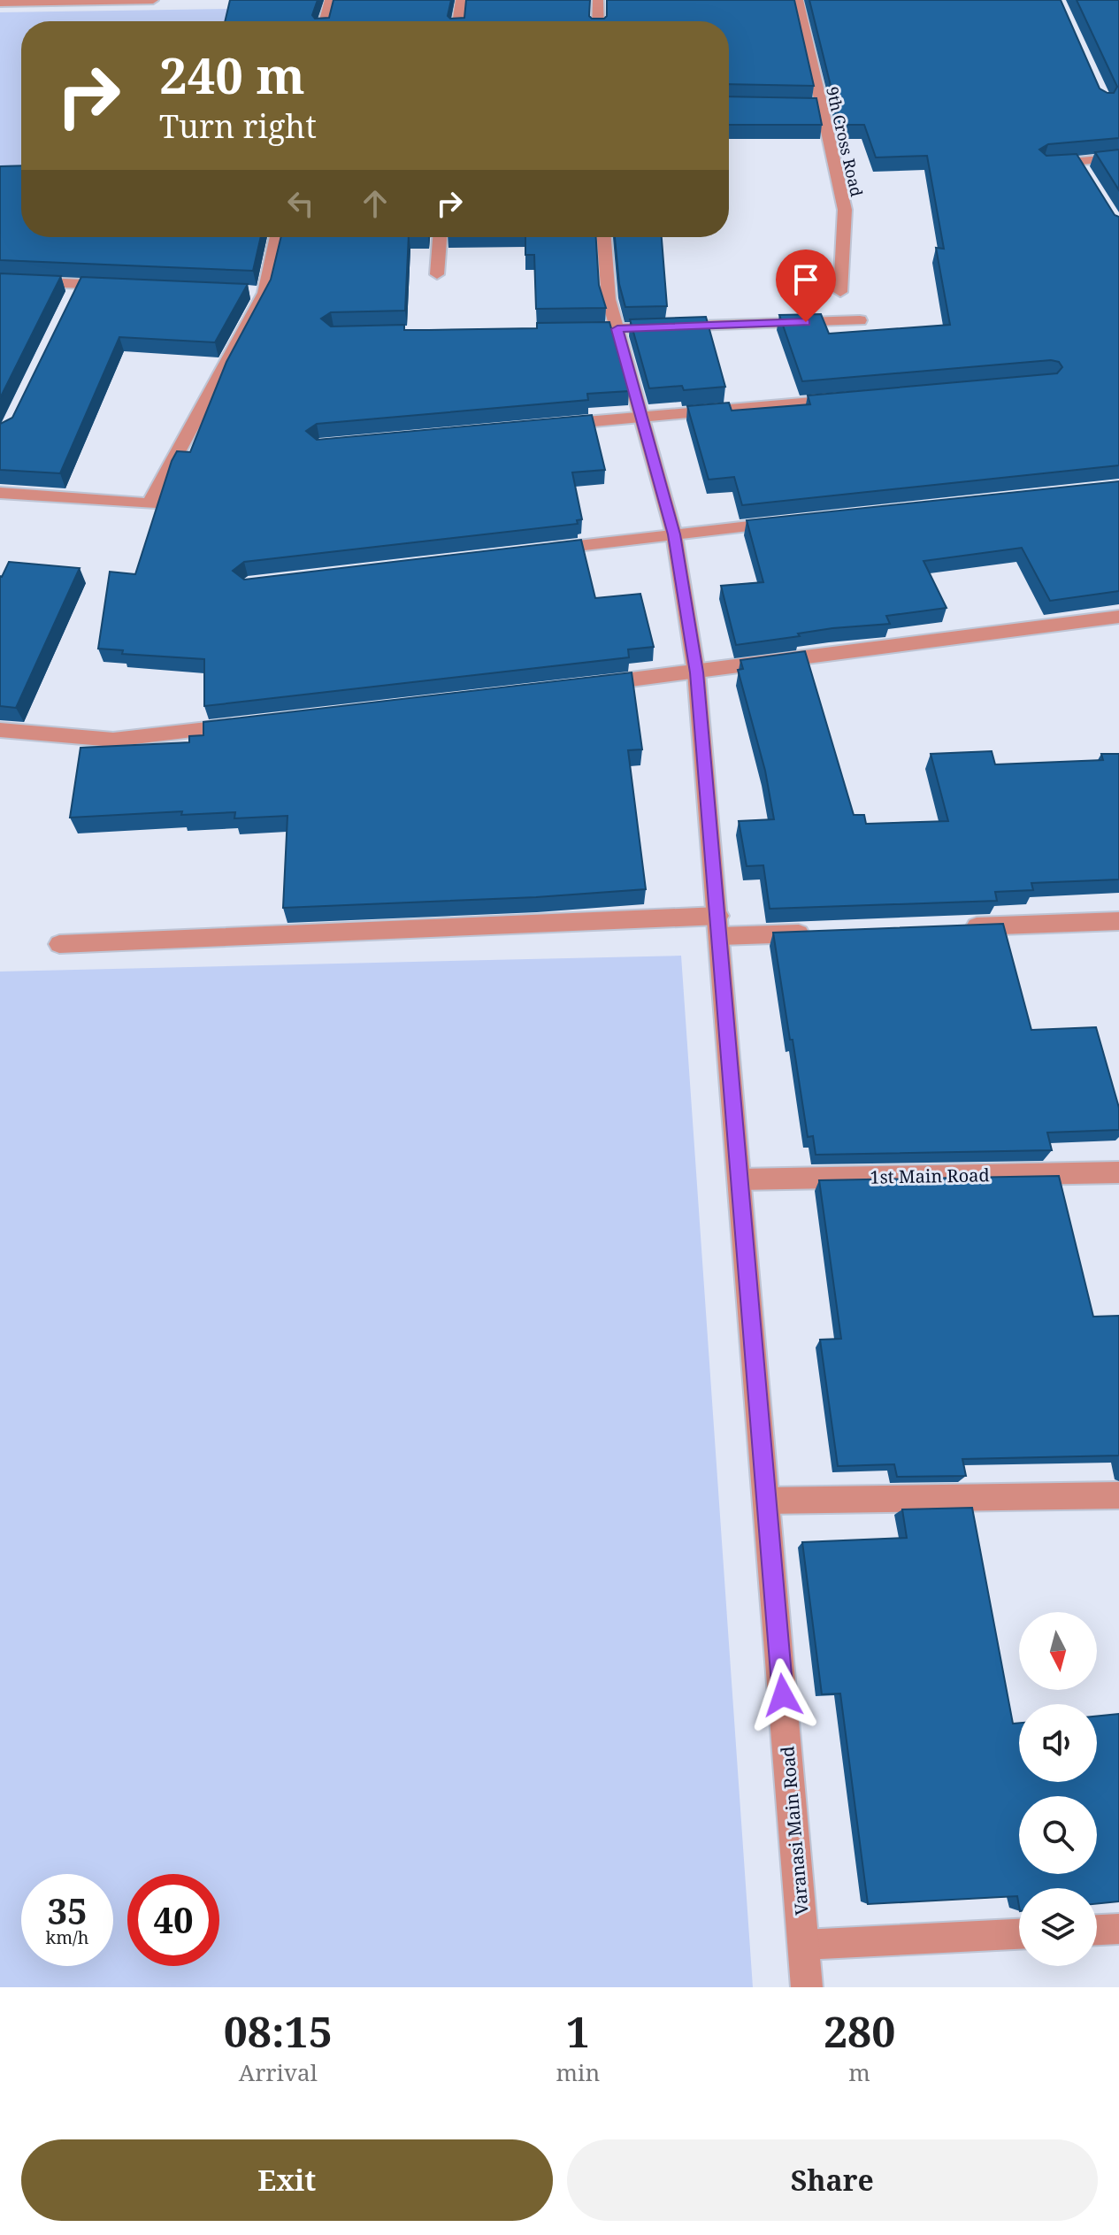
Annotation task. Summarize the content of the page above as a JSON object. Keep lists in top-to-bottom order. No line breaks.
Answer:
{"streets":{"street":["9th Cross Road","1st Main Road","Varanasi Main Road"]},"crossings":[["1st Main Road","Varanasi Main Road"]],"north":"bottom","page":{"turn":["240 m","Turn right"],"speed":"35 km/h","limit":"40","eta":["08:15","Arrival","1","min","280","m"],"buttons":["Exit","Share"]}}
